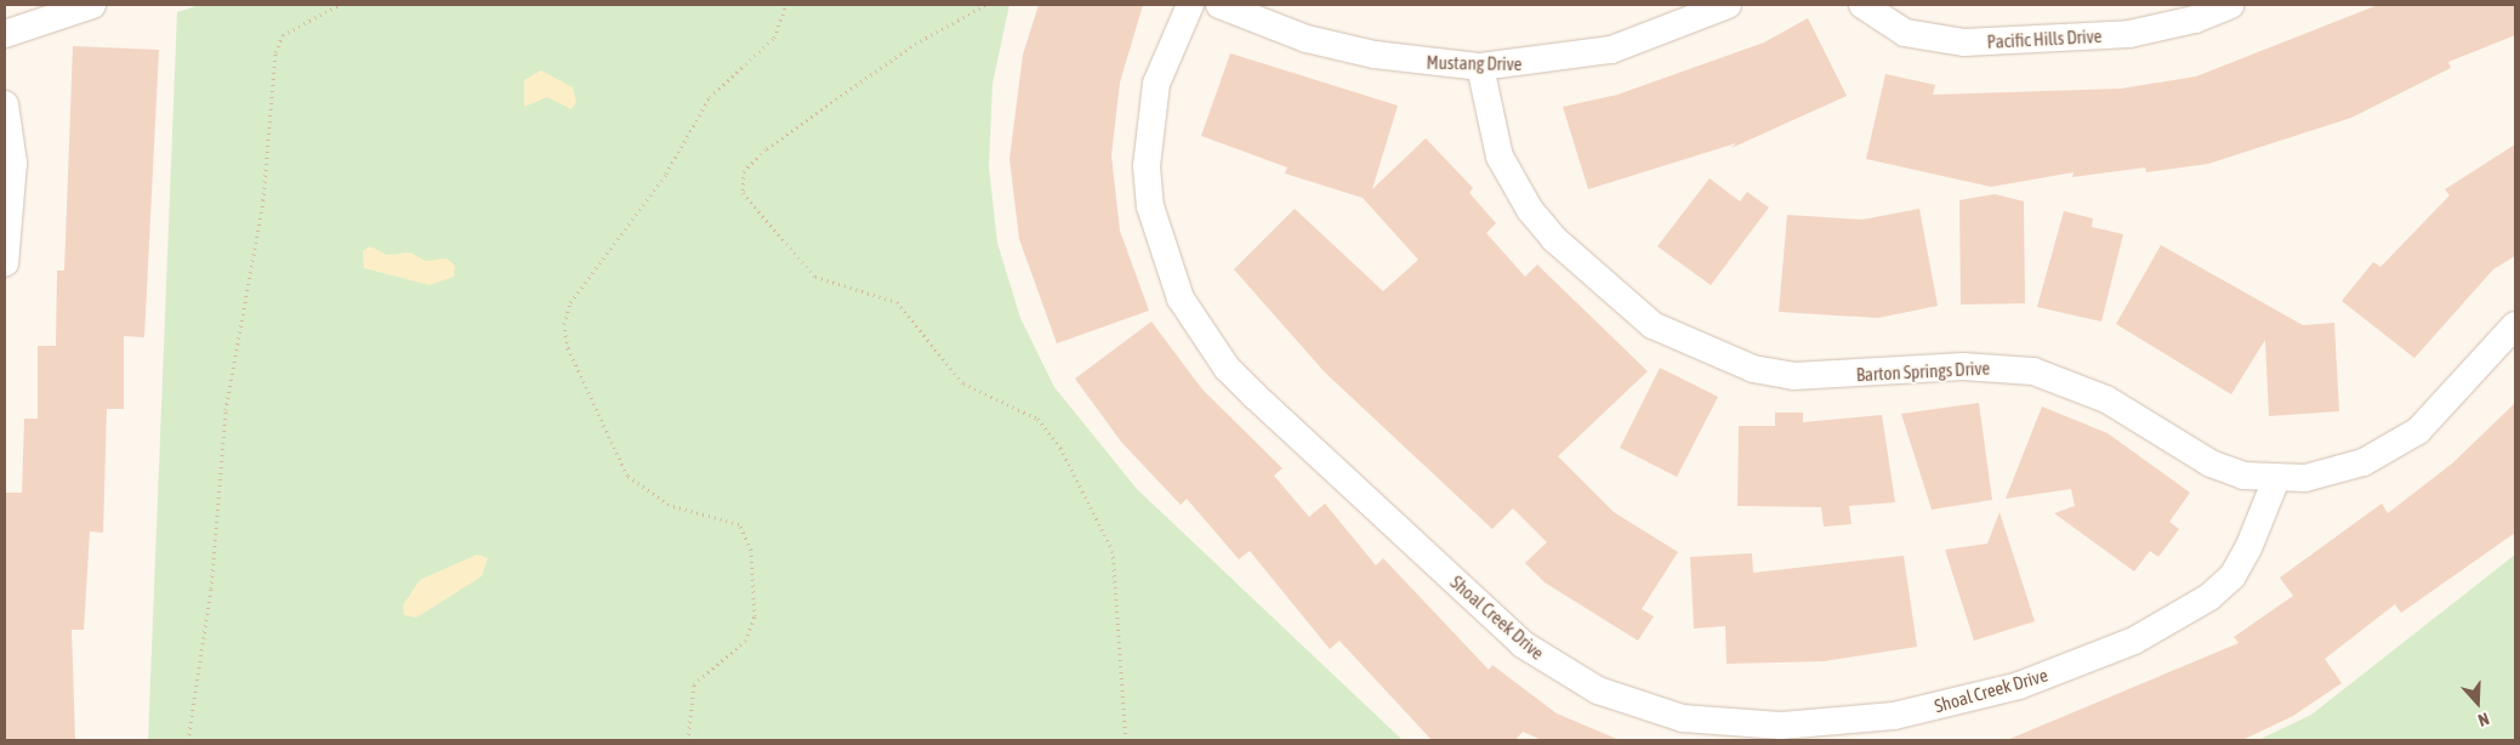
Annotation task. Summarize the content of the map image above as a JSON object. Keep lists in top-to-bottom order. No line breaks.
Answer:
{"streets":{"street":["Pacific Hills Drive","Mustang Drive","Barton Springs Drive","Shoal Creek Drive"]},"crossings":[["Mustang Drive","Barton Springs Drive"],["Barton Springs Drive","Shoal Creek Drive"]],"north":"bottom"}
